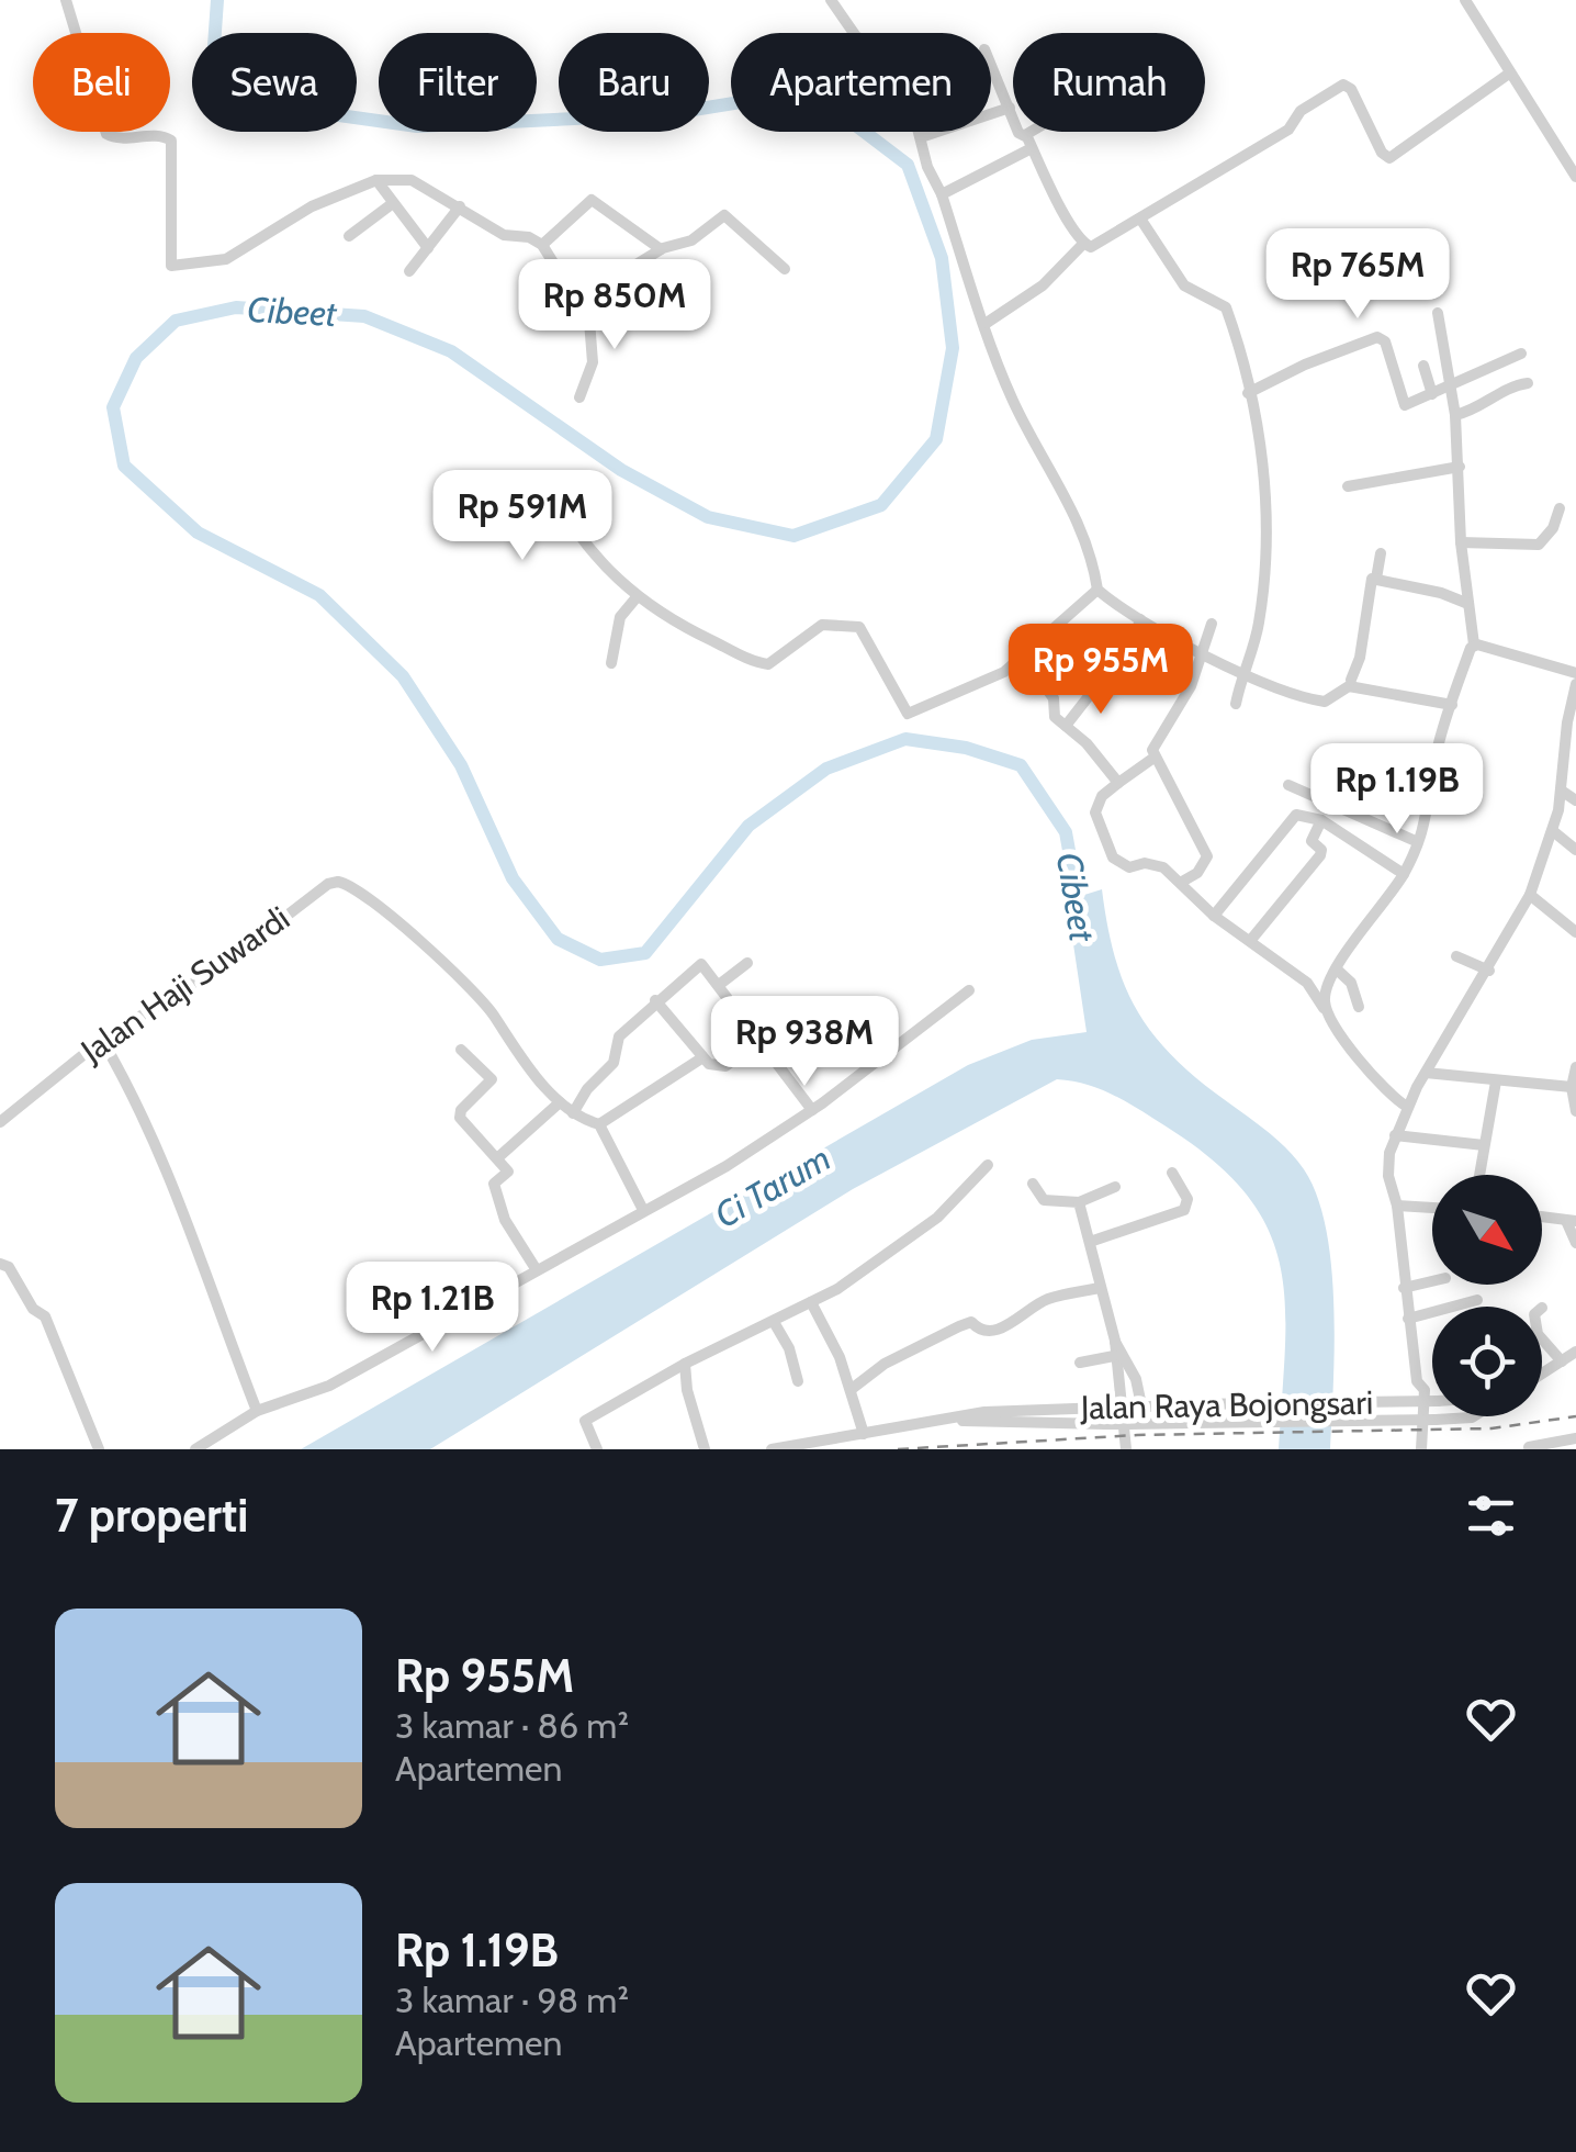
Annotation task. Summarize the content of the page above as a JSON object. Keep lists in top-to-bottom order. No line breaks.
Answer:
{"streets":{"street":["Jalan Haji Suwardi","Jalan Raya Bojongsari"]},"water":["Cibeet","Ci Tarum"],"north":"bottom right","page":{"chip":["Beli","Sewa","Filter","Baru","Apartemen","Rumah"],"price":["Rp 765M","Rp 850M","Rp 591M","Rp 955M","Rp 1.19B","Rp 938M","Rp 1.21B"],"heading":"7 properti","list":[{"name":"Rp 955M","note":"3 kamar · 86 m² · Apartemen"},{"name":"Rp 1.19B","note":"3 kamar · 98 m² · Apartemen"}]}}
